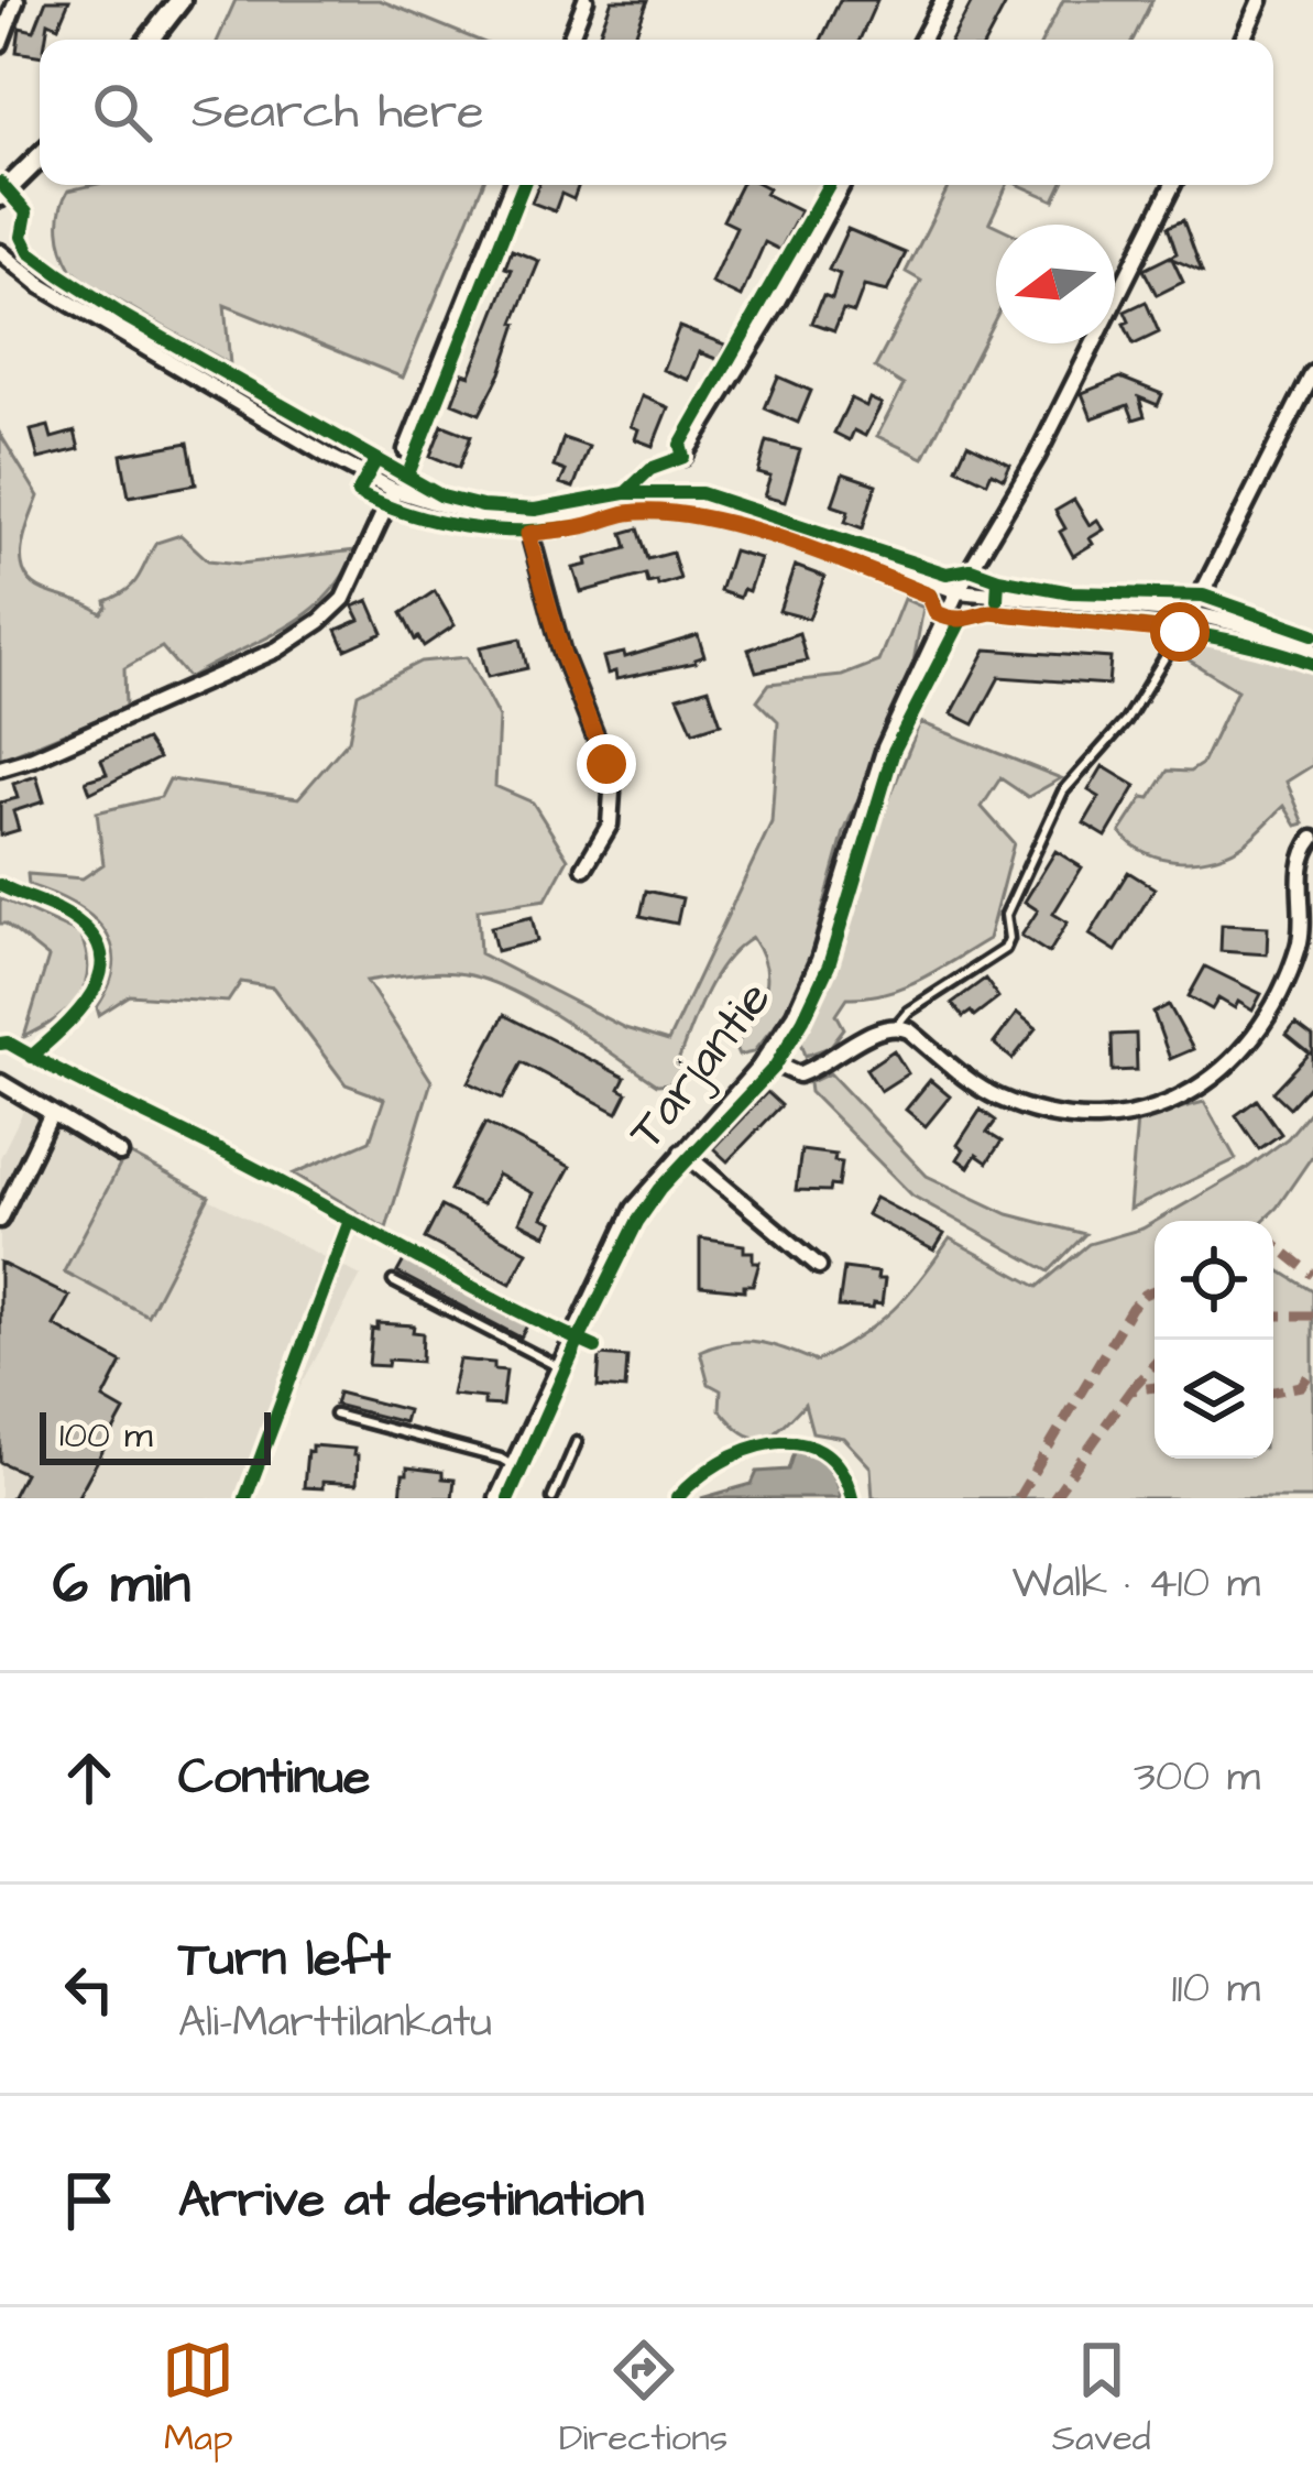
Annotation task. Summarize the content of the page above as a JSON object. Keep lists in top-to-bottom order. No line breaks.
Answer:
{"streets":{"street":["Tarjantie"]},"scale_bar":"100 m","north":"left","page":{"search":"Search here","scale":"100 m","heading":["6 min","Walk · 410 m"],"list":[["Continue","300 m"],["Turn left","Ali-Marttilankatu","110 m"],"Arrive at destination"],"nav":["Map","Directions","Saved"]}}
